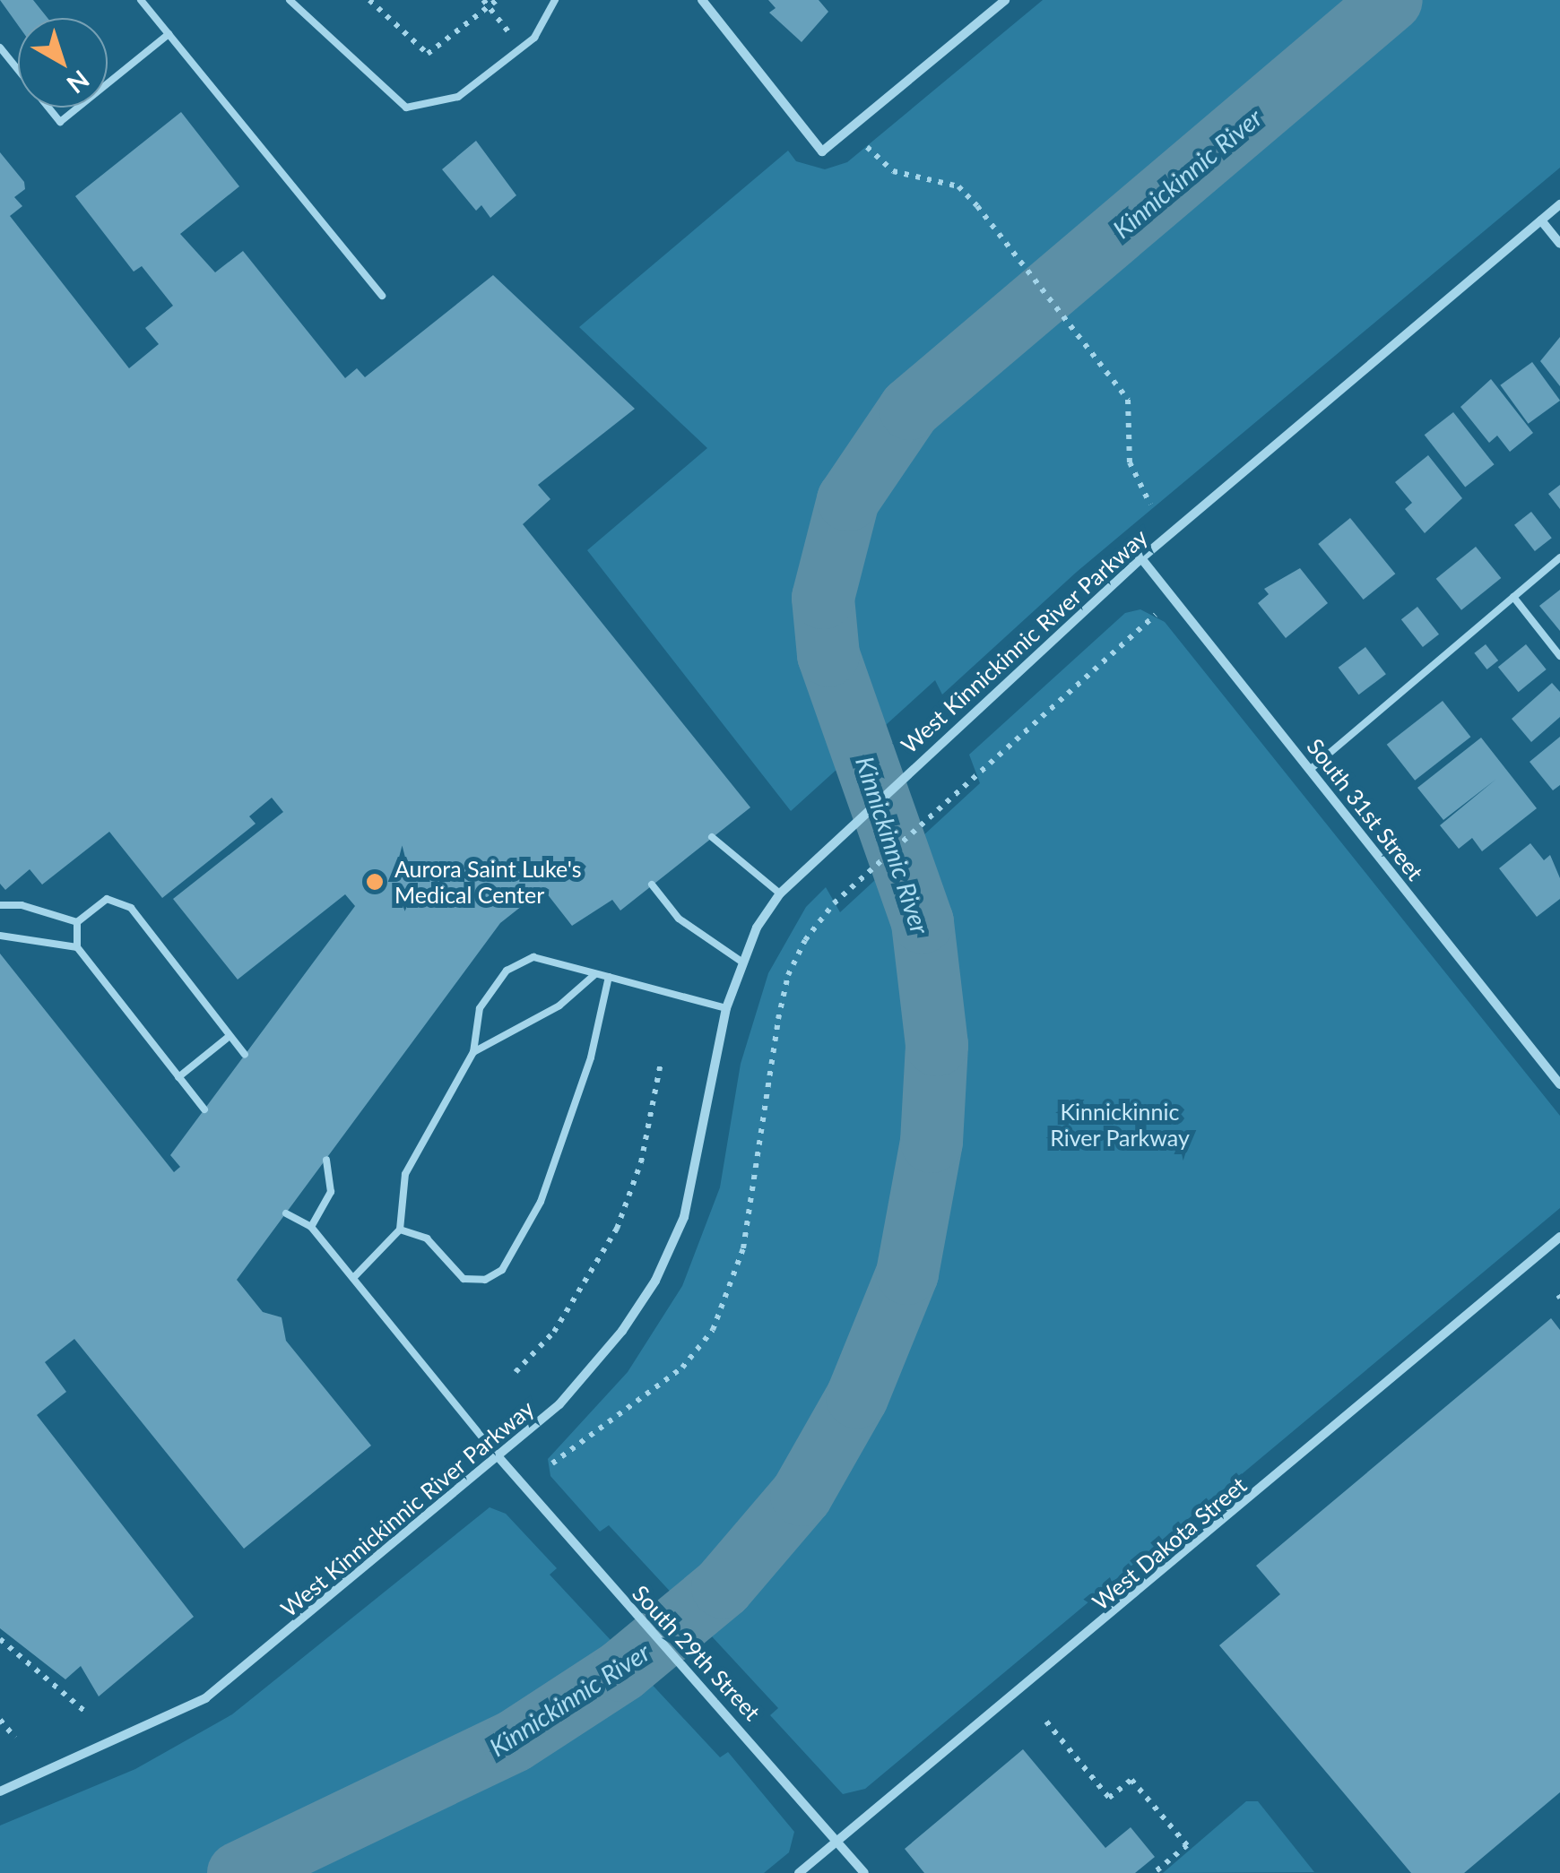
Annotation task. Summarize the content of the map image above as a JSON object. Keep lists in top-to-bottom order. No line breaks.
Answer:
{"streets":{"street":["West Kinnickinnic River Parkway","South 31st Street","West Dakota Street","South 29th Street"]},"crossings":[["West Kinnickinnic River Parkway","South 31st Street"],["West Kinnickinnic River Parkway","South 29th Street"],["West Dakota Street","South 29th Street"]],"water":["Kinnickinnic River"],"parks":["Kinnickinnic River Parkway"],"places":["Aurora Saint Luke's Medical Center"],"north":"bottom right"}
